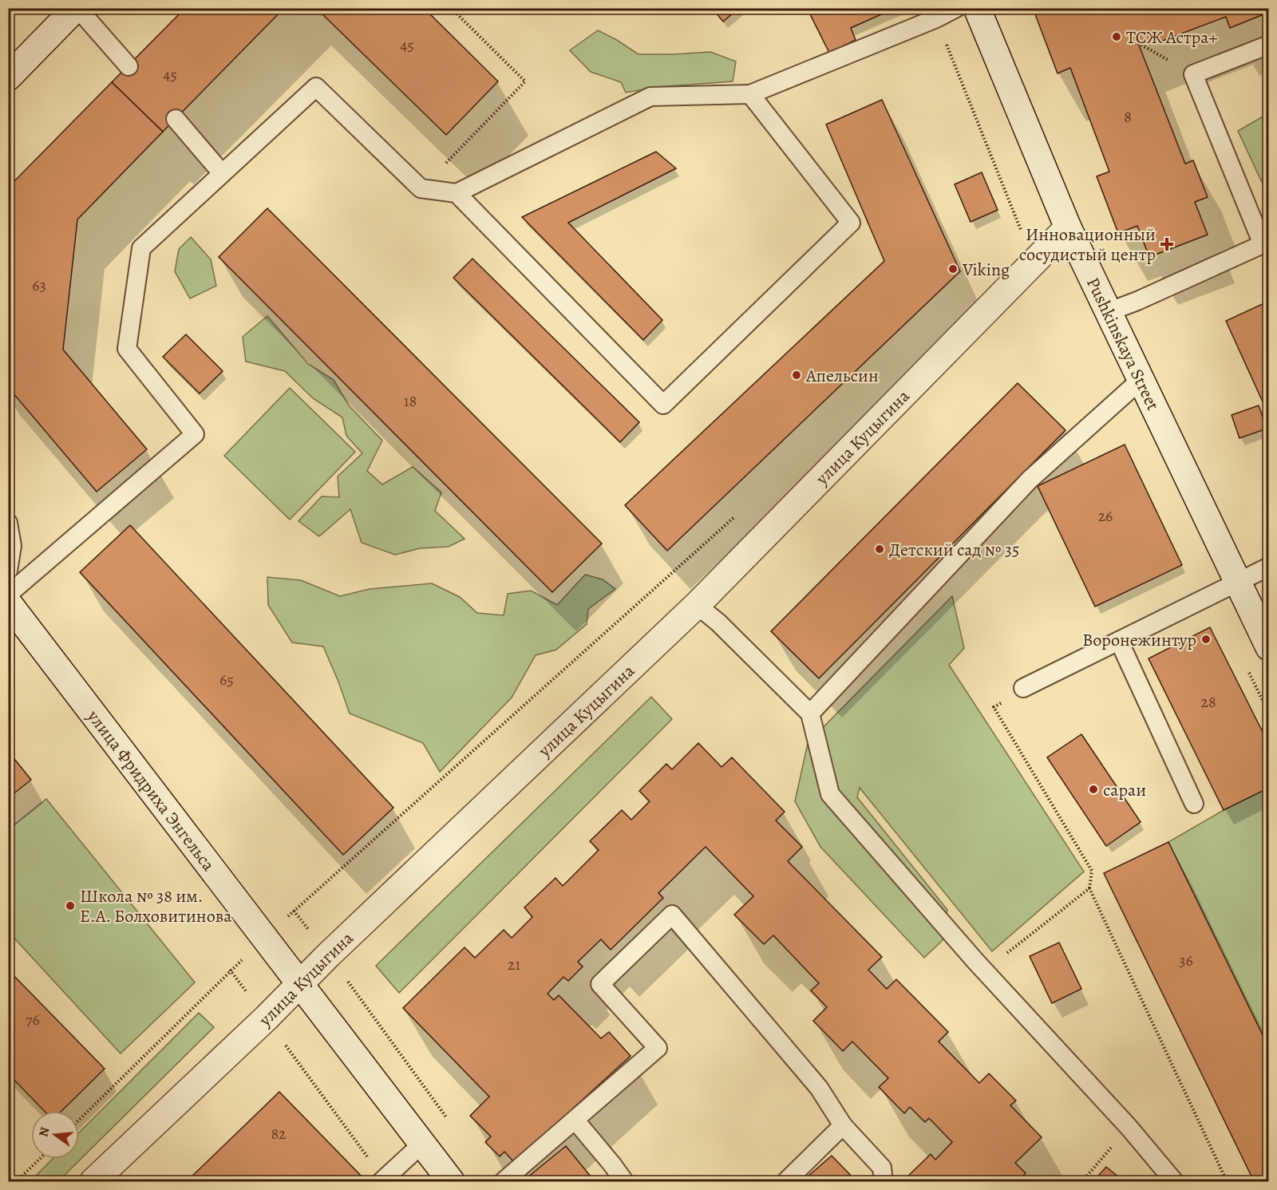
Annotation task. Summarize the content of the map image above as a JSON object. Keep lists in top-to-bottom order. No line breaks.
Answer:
{"streets":{"street":["Pushkinskaya Street","улица Куцыгина","улица Фридриха Энгельса"]},"crossings":[["Pushkinskaya Street","улица Куцыгина"],["улица Куцыгина","улица Фридриха Энгельса"]],"places":{"other":["ТСЖ Астра+","Viking","Апельсин","Детский сад № 35","Воронежинтур","сараи","Школа № 38 им. Е.А. Болховитинова"],"health":["Инновационный сосудистый центр"]},"house_numbers":["45","45","8","63","18","26","65","28","36","21","76","82"],"north":"left"}
